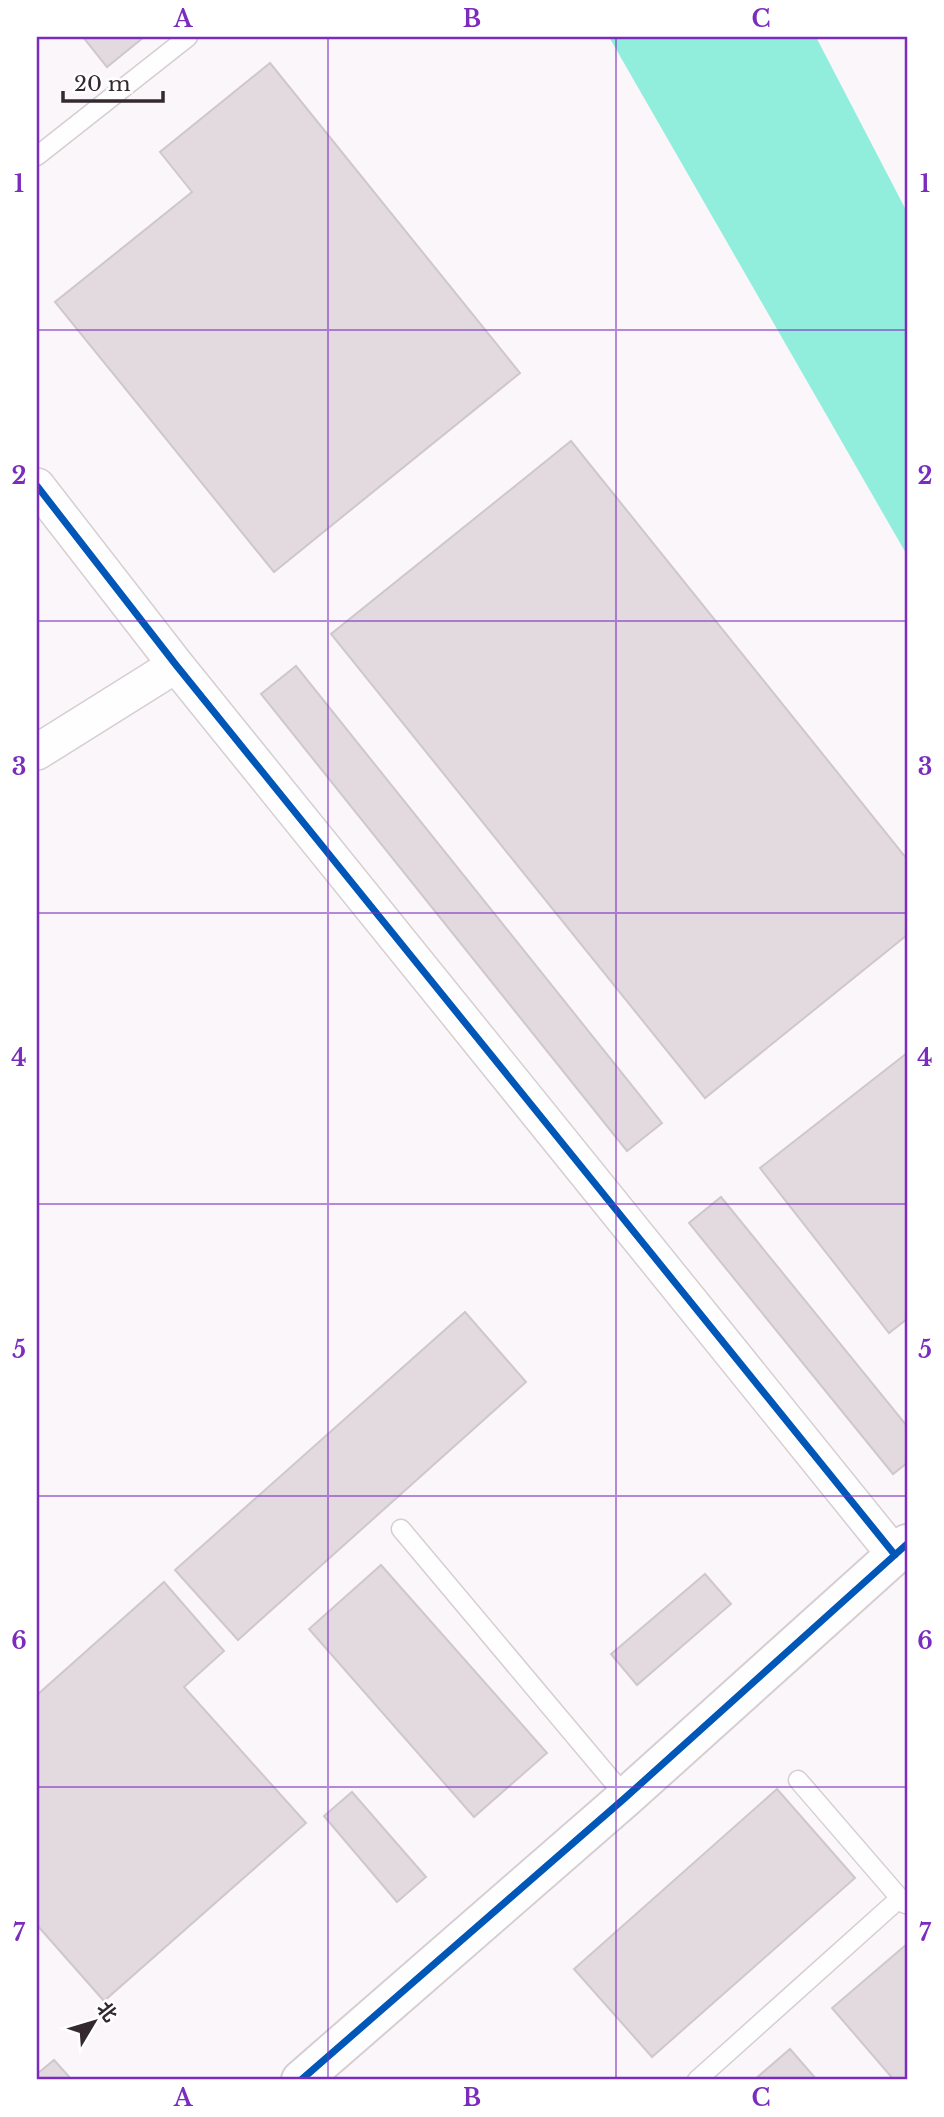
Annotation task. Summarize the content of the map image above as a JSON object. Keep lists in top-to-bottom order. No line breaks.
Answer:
{"scale_bar":"20 m","north":"top right","grid":{"columns":["A","B","C"],"rows":["1","2","3","4","5","6","7"]}}
